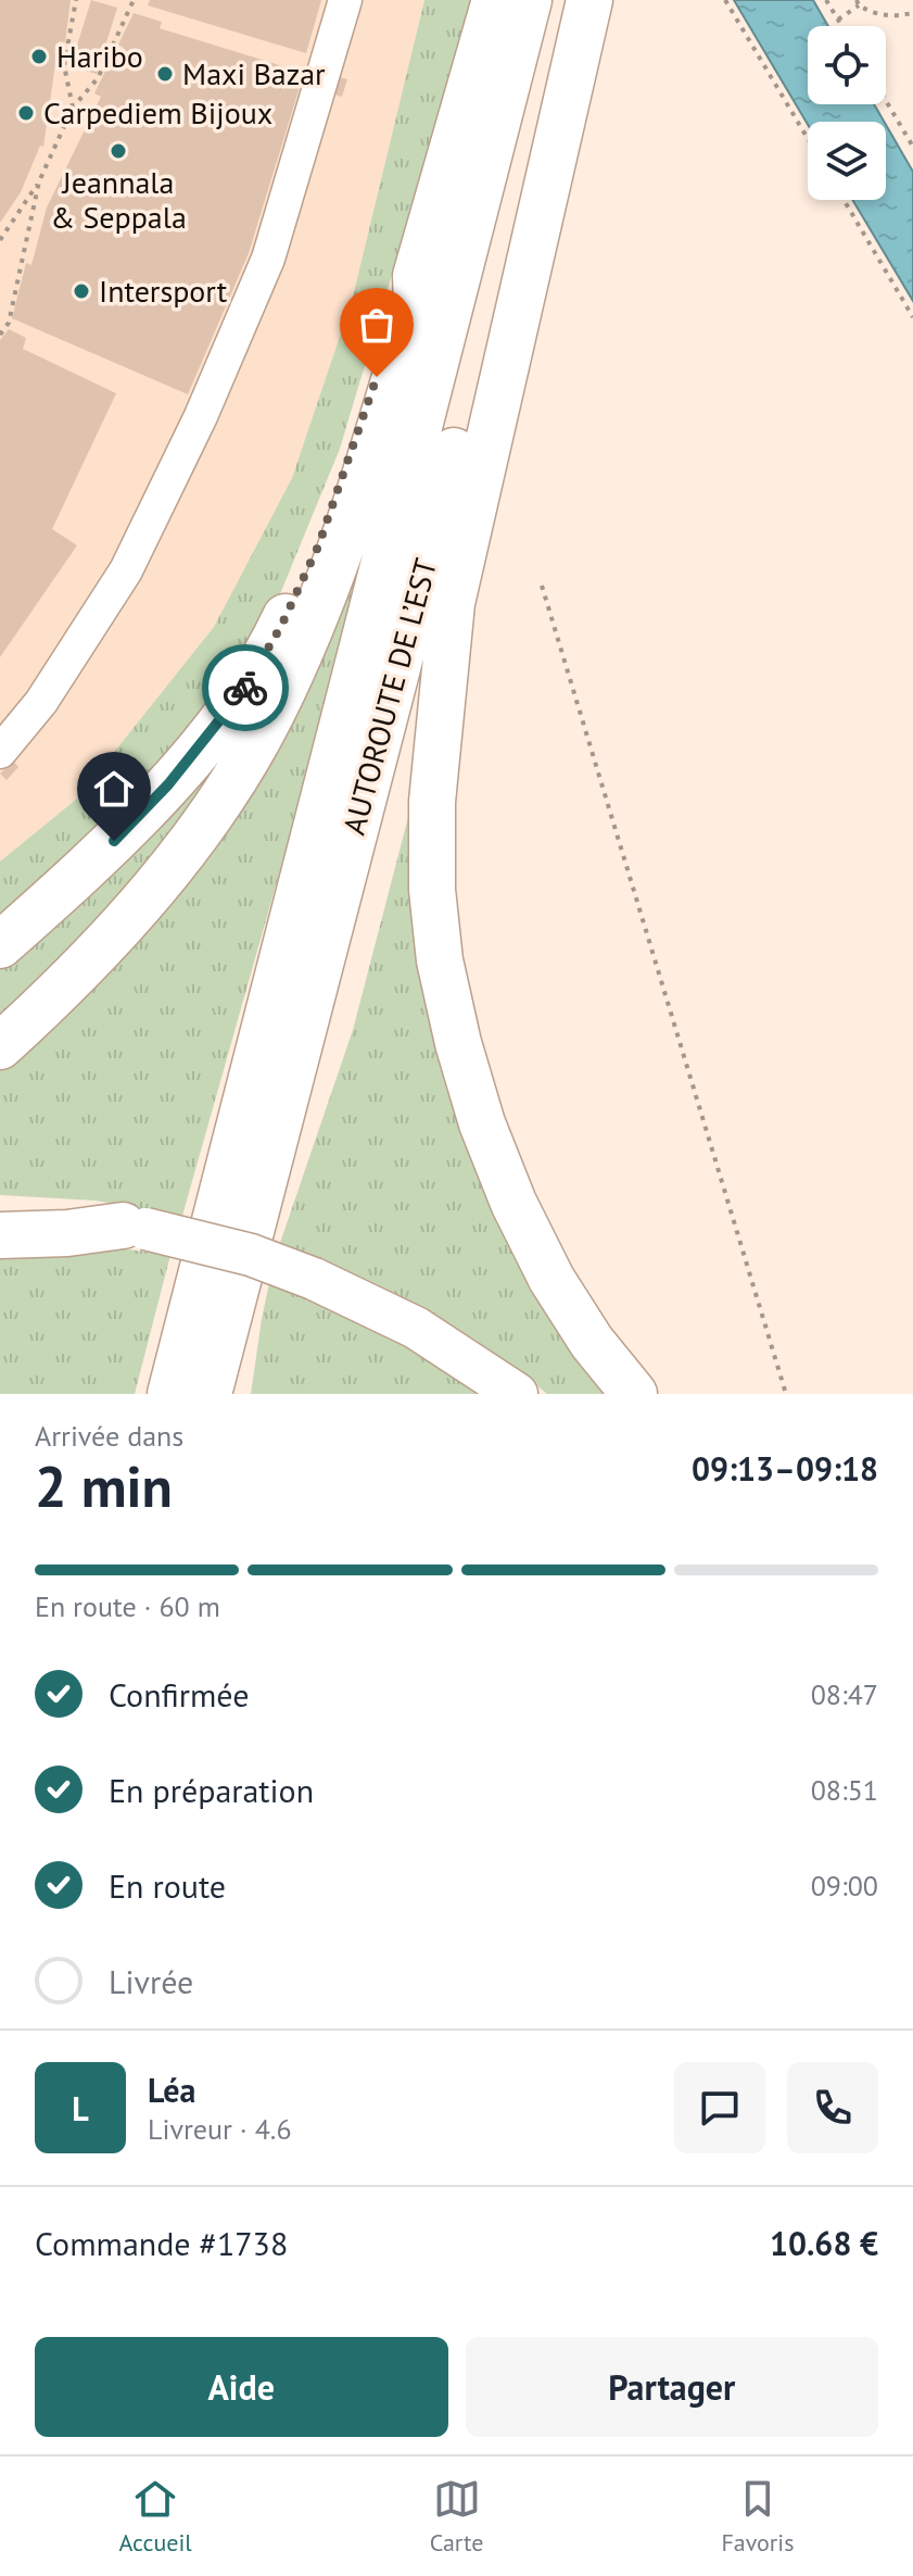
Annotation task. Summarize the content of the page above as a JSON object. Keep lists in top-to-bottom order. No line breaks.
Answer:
{"streets":{"highway":["AUTOROUTE DE L’EST"]},"places":["Haribo","Maxi Bazar","Carpediem Bijoux","Jeannala & Seppala","Intersport"],"page":{"heading":["2 min","Arrivée dans","09:13–09:18"],"panel":["Léa","Livreur · 4.6","Commande #1738","10.68 €"],"bar":"En route · 60 m","list":[["Confirmée","08:47"],["En préparation","08:51"],["En route","09:00"],"Livrée"],"round":"L","buttons":["Aide","Partager"],"tabs":["Accueil","Carte","Favoris"]}}
